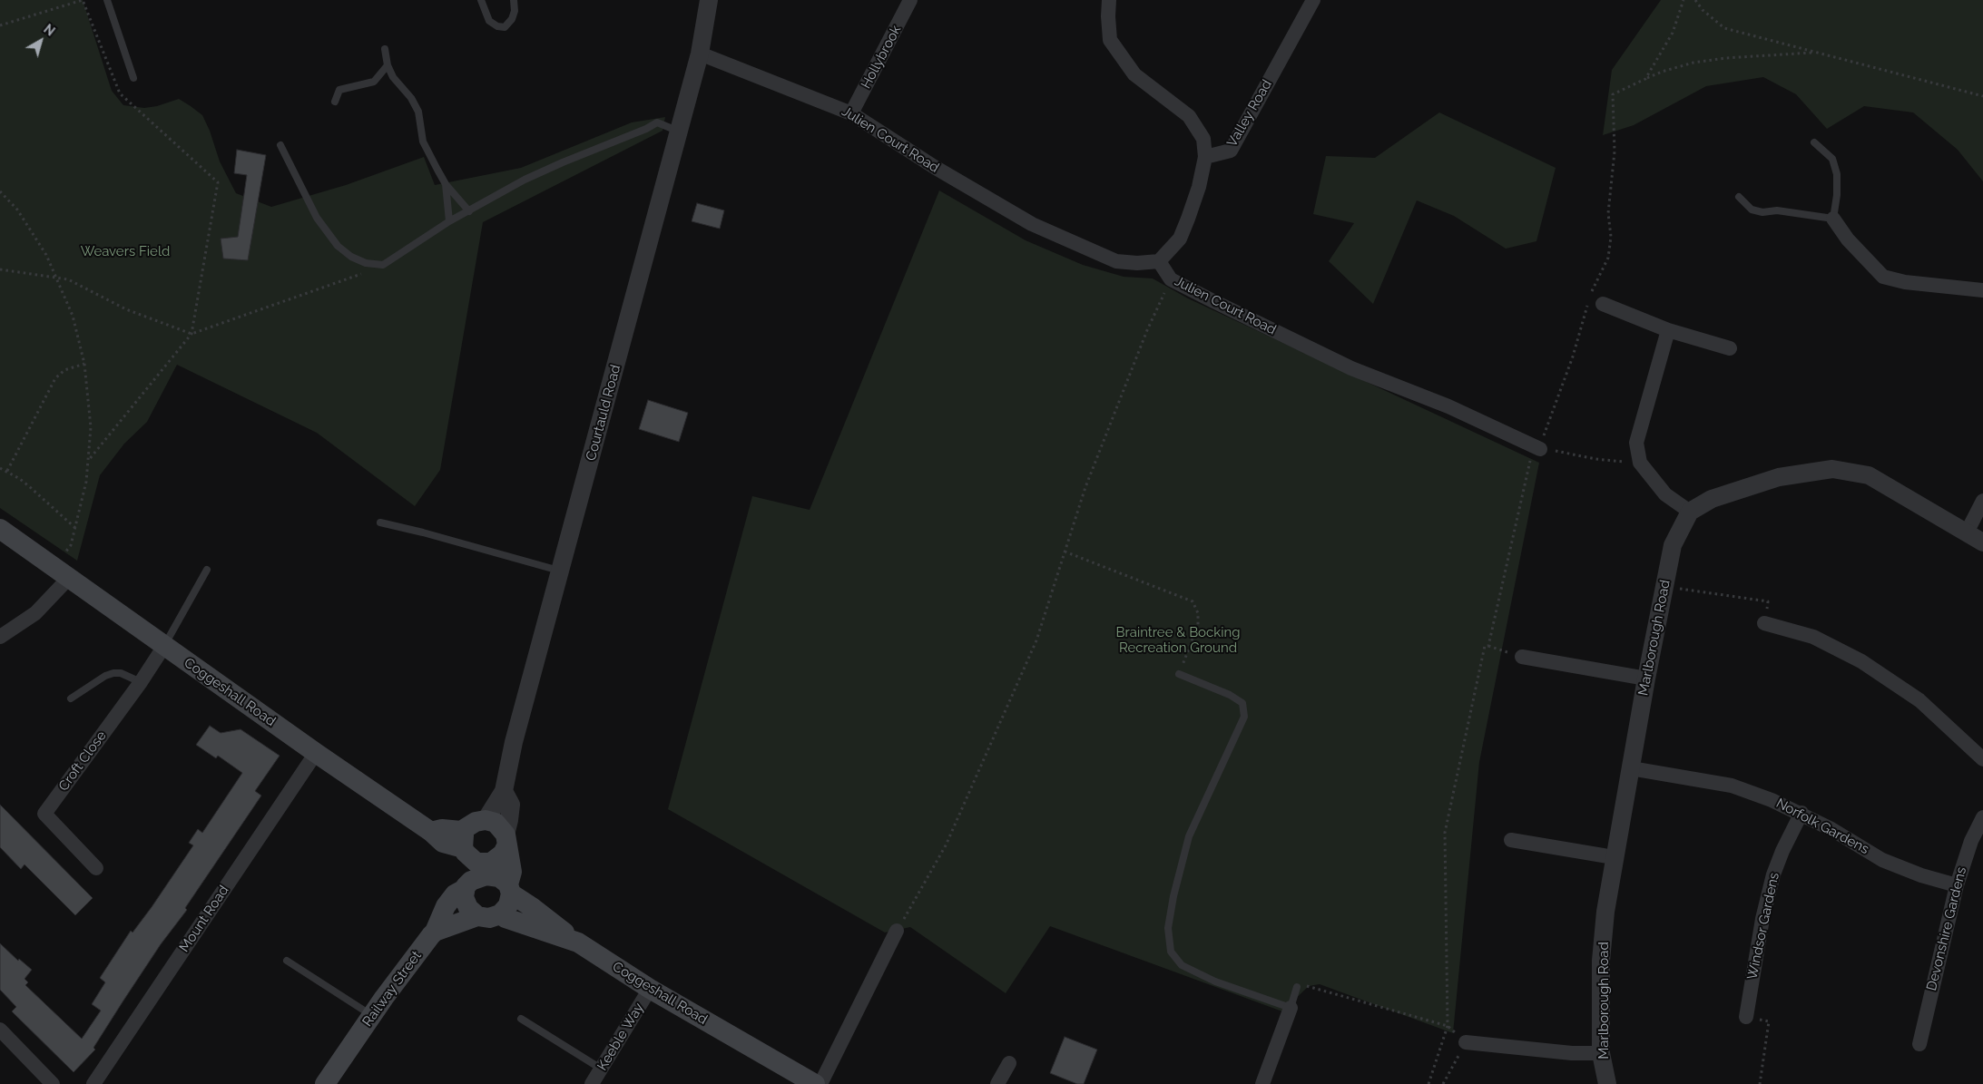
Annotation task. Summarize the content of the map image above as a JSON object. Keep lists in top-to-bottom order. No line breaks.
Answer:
{"streets":{"main road":["Coggeshall Road","Railway Street"],"street":["Hollybrook","Valley Road","Julien Court Road","Courtauld Road","Marlborough Road","Croft Close","Norfolk Gardens","Mount Road","Windsor Gardens","Devonshire Gardens","Keeble Way"]},"crossings":[["Hollybrook","Julien Court Road"],["Julien Court Road","Courtauld Road"],["Courtauld Road","Coggeshall Road"],["Marlborough Road","Norfolk Gardens"],["Coggeshall Road","Croft Close"],["Coggeshall Road","Mount Road"],["Coggeshall Road","Railway Street"],["Coggeshall Road","Keeble Way"],["Norfolk Gardens","Windsor Gardens"],["Norfolk Gardens","Devonshire Gardens"]],"parks":["Weavers Field","Braintree & Bocking Recreation Ground"],"north":"top right"}
